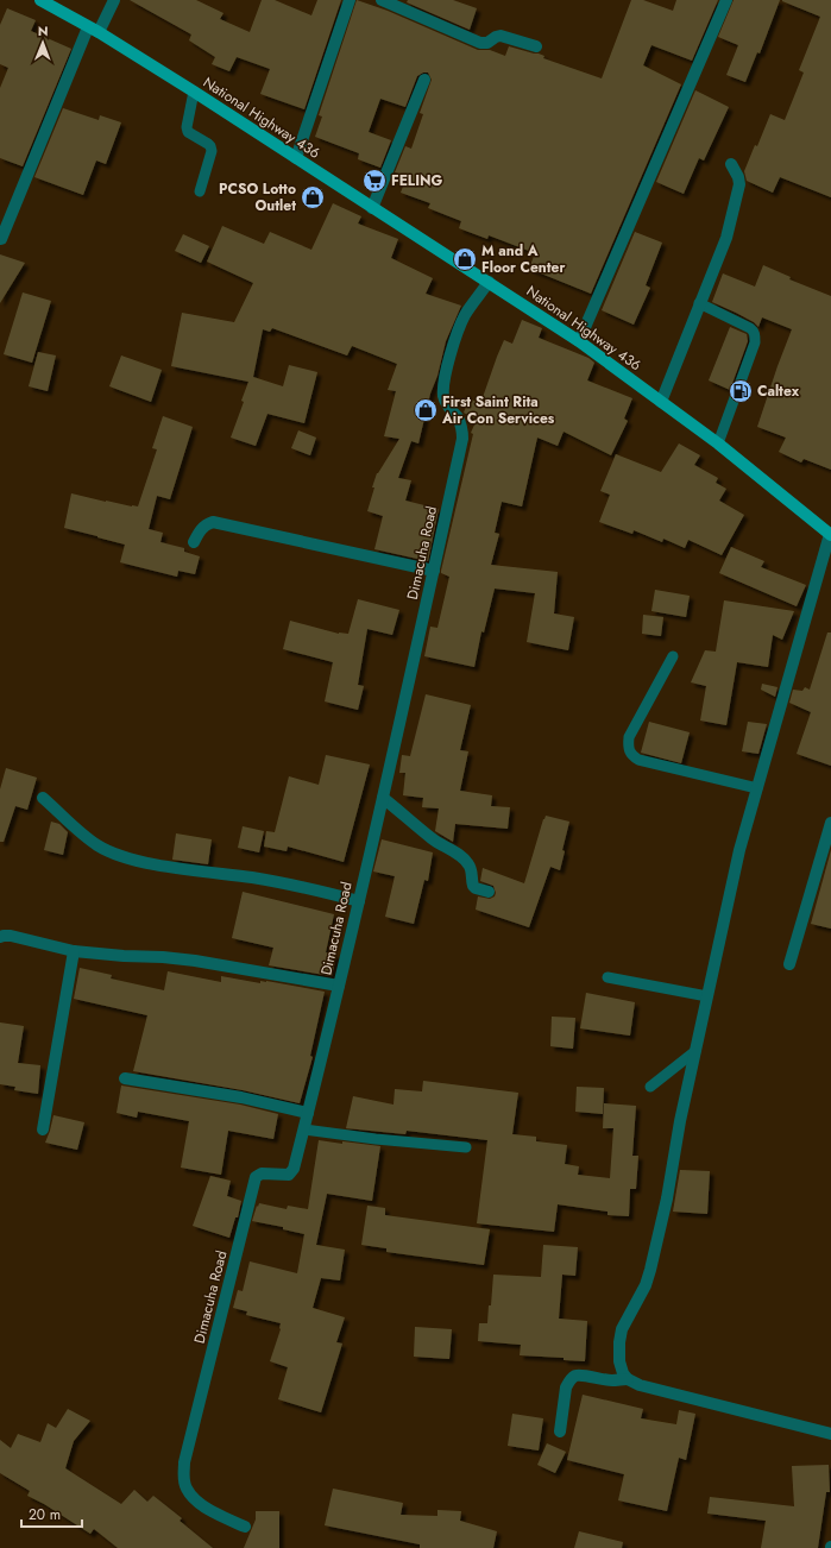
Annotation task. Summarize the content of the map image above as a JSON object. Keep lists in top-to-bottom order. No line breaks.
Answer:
{"streets":{"main road":["National Highway 436"],"street":["Dimacuha Road"]},"crossings":[["National Highway 436","Dimacuha Road"]],"places":{"supermarket":["FELING"],"shop":["PCSO Lotto Outlet","M and A Floor Center","First Saint Rita Air Con Services"],"fuel station":["Caltex"]},"scale_bar":"20 m","north":"top"}
